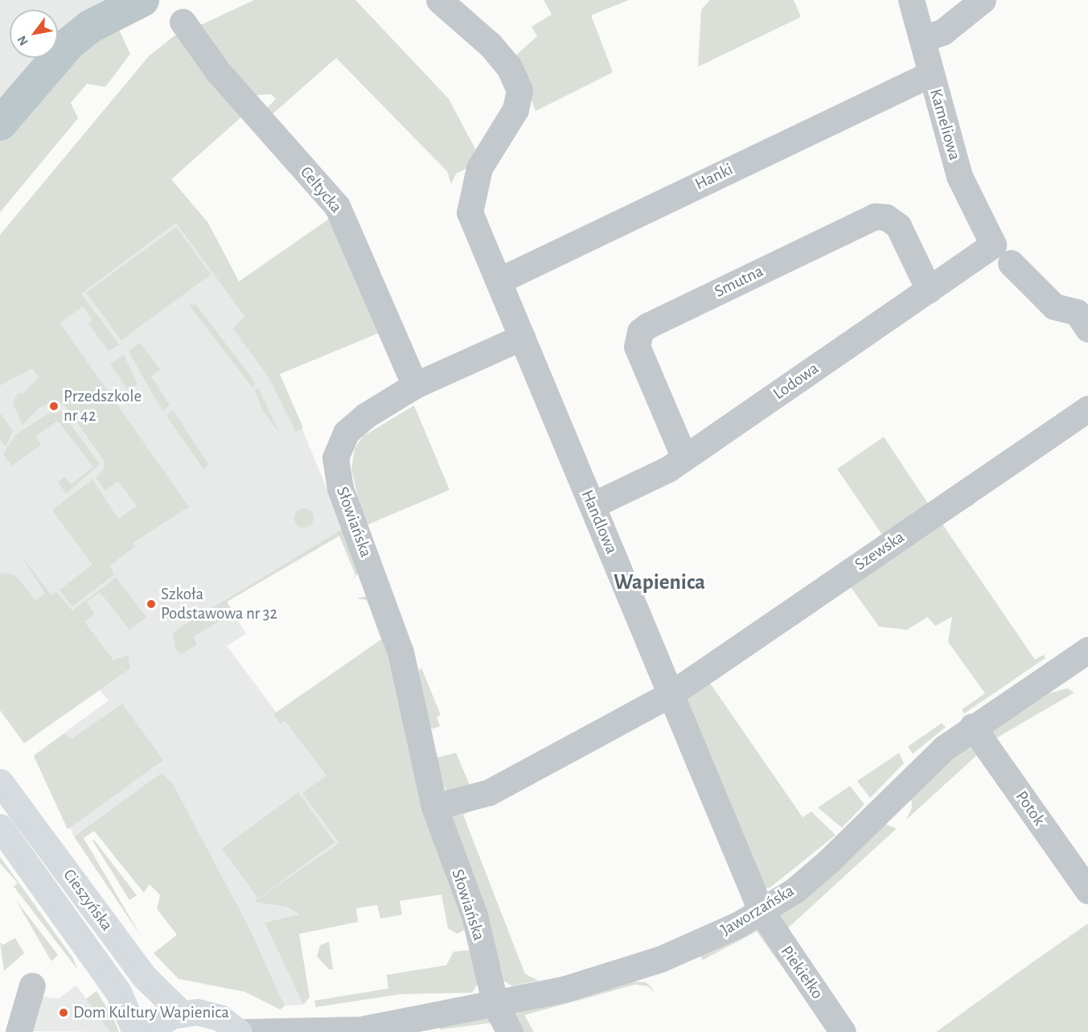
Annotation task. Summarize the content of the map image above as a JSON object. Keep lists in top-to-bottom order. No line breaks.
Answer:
{"streets":{"main road":["Cieszyńska"],"street":["Kameliowa","Hanki","Celtycka","Smutna","Lodowa","Słowiańska","Handlowa","Szewska","Potok","Jaworzańska","Piekiełko"]},"crossings":[["Kameliowa","Hanki"],["Kameliowa","Lodowa"],["Hanki","Handlowa"],["Celtycka","Słowiańska"],["Smutna","Lodowa"],["Lodowa","Handlowa"],["Słowiańska","Handlowa"],["Słowiańska","Jaworzańska"],["Handlowa","Szewska"],["Handlowa","Jaworzańska"],["Handlowa","Piekiełko"],["Potok","Jaworzańska"],["Jaworzańska","Piekiełko"]],"districts":["Wapienica"],"places":["Przedszkole nr 42","Szkoła Podstawowa nr 32","Dom Kultury Wapienica"],"north":"bottom left"}
